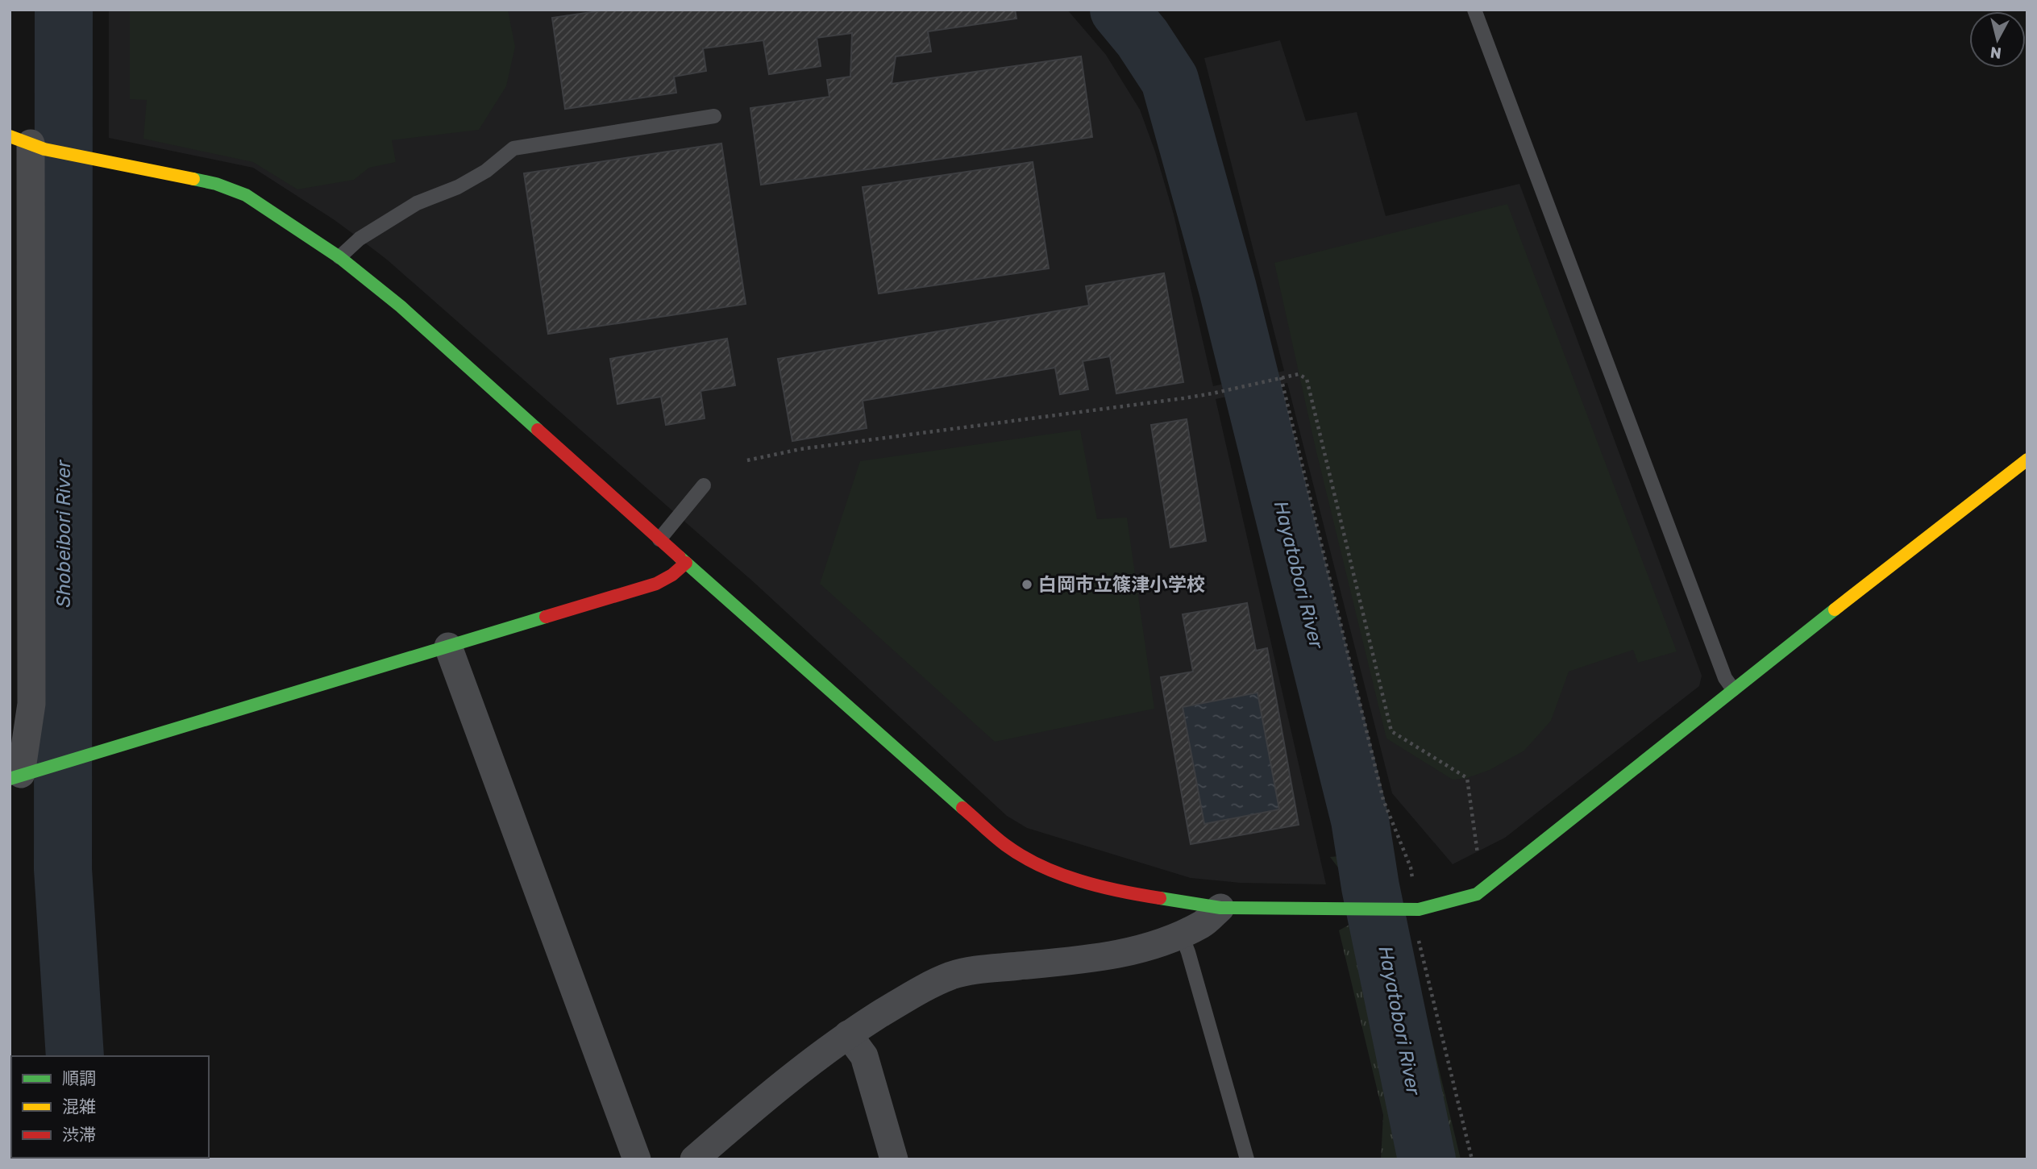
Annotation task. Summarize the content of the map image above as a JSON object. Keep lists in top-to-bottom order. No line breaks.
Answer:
{"water":["Shobeibori River","Hayatobori River"],"places":["白岡市立篠津小学校"],"legend":["順調","混雑","渋滞"],"north":"bottom"}
